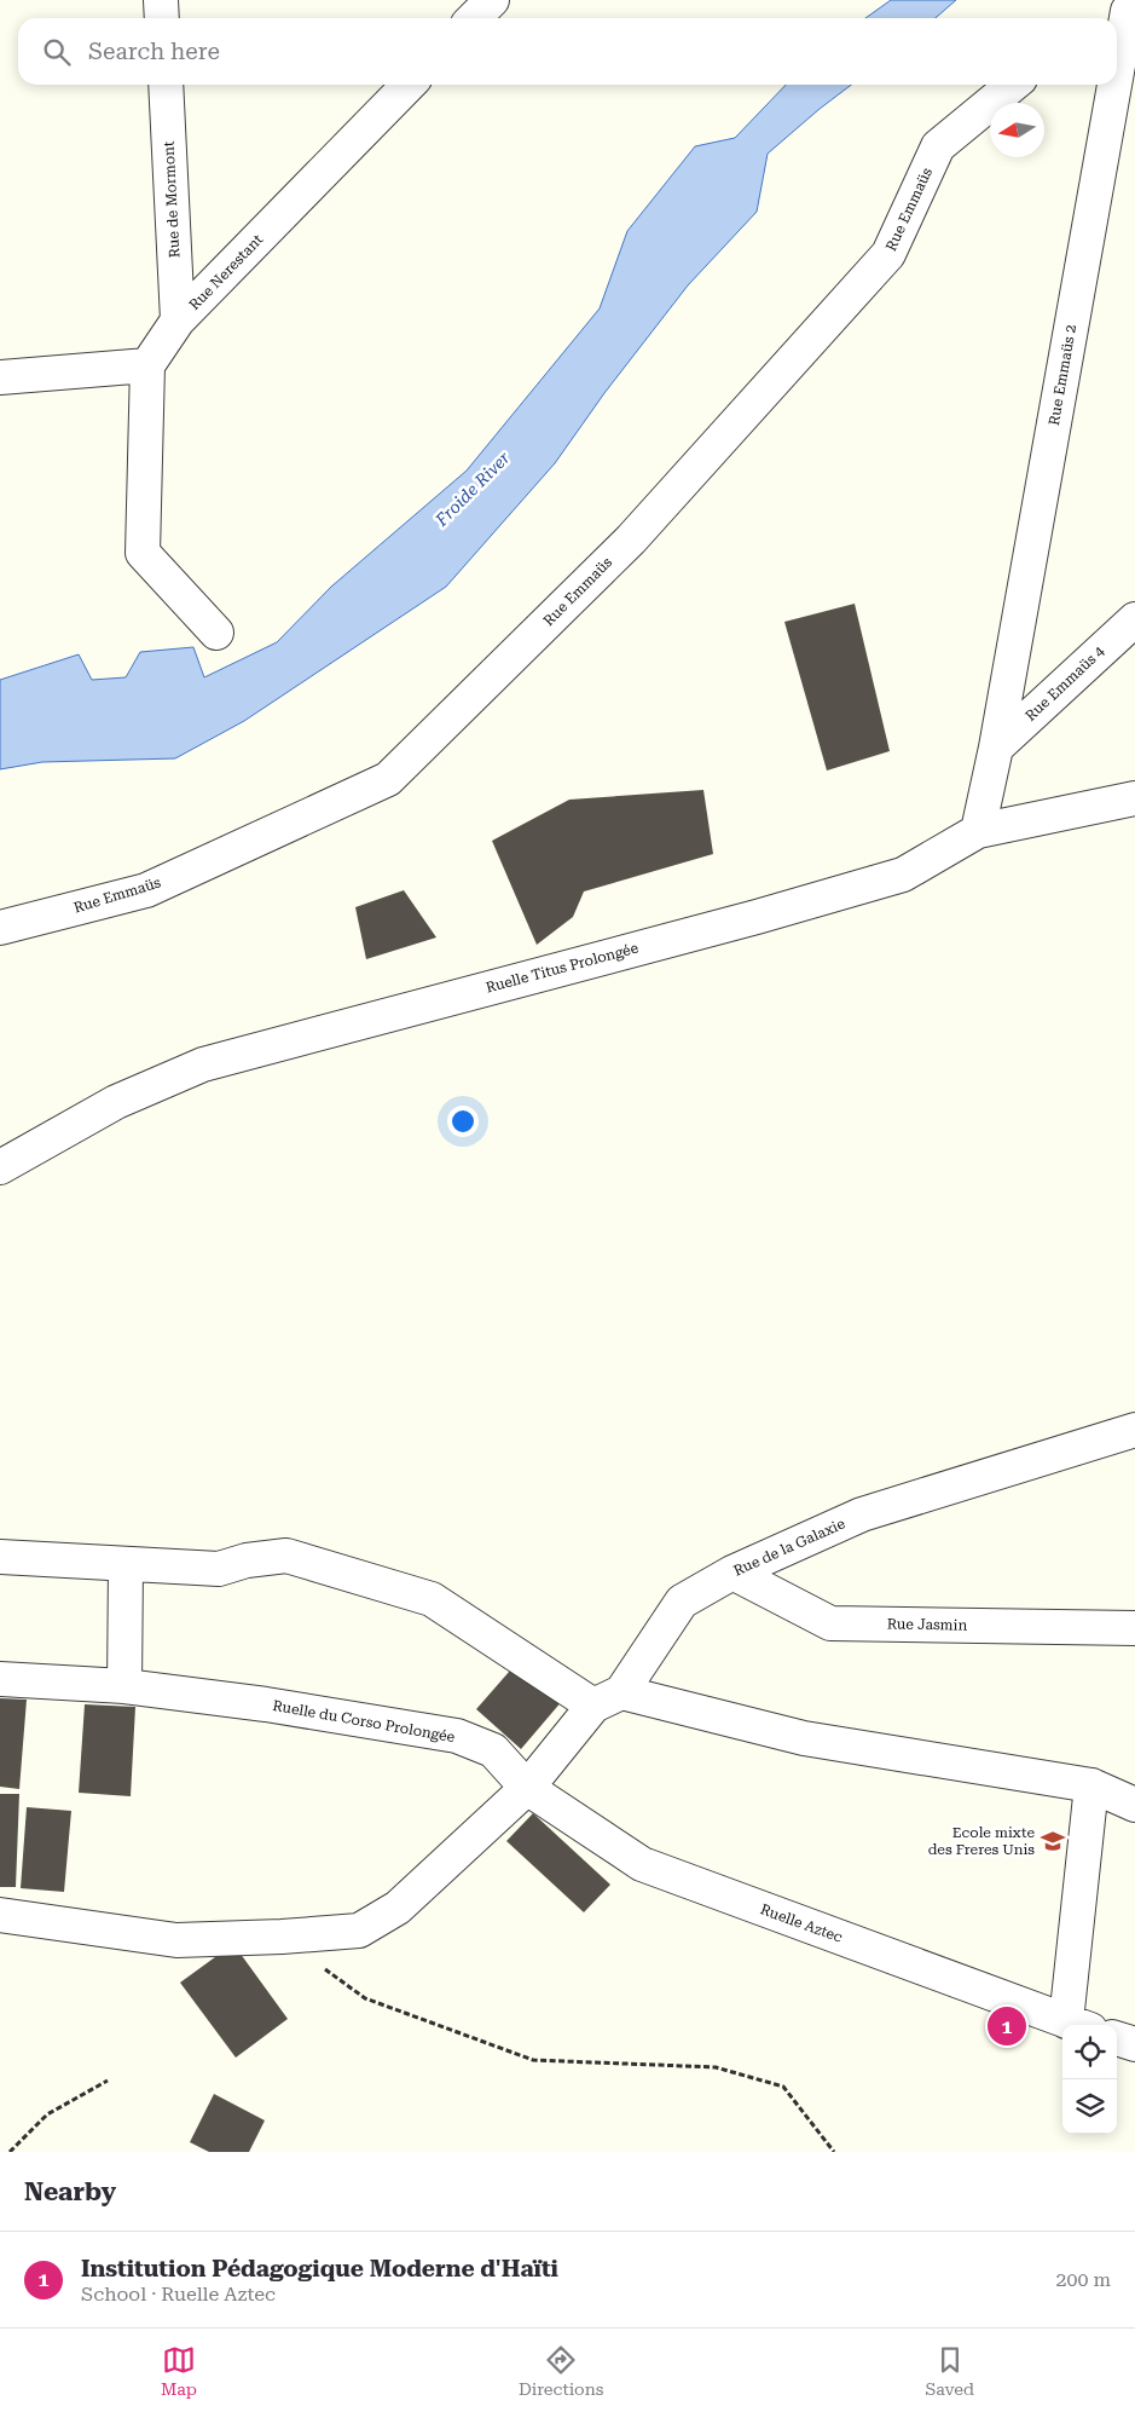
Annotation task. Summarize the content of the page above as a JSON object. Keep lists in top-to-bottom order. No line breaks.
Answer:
{"streets":{"street":["Rue de Mormont","Rue Emmaüs","Rue Nerestant","Rue Emmaüs 2","Rue Emmaüs 4","Ruelle Titus Prolongée","Rue de la Galaxie","Rue Jasmin","Ruelle du Corso Prolongée","Ruelle Aztec"]},"crossings":[["Rue de Mormont","Rue Nerestant"],["Rue Emmaüs 2","Rue Emmaüs 4"],["Rue Emmaüs 2","Ruelle Titus Prolongée"],["Rue de la Galaxie","Rue Jasmin"],["Rue de la Galaxie","Ruelle du Corso Prolongée"],["Rue de la Galaxie","Ruelle Aztec"],["Ruelle du Corso Prolongée","Ruelle Aztec"]],"water":["Froide River"],"places":{"school or university":["Ecole mixte des Freres Unis"]},"north":"left","page":{"search":"Search here","pins":"1","heading":"Nearby","list":[{"mark":"1","name":"Institution Pédagogique Moderne d'Haïti","note":"School · Ruelle Aztec","value":"200 m"}],"nav":["Map","Directions","Saved"]}}
